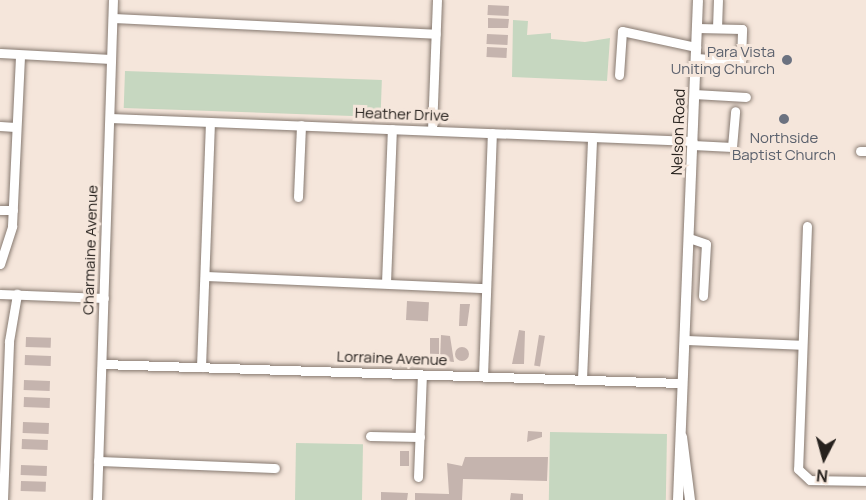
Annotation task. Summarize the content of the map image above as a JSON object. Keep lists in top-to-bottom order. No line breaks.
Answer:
{"streets":{"main road":["Nelson Road"],"street":["Heather Drive","Charmaine Avenue","Lorraine Avenue"]},"crossings":[["Heather Drive","Nelson Road"],["Heather Drive","Charmaine Avenue"],["Nelson Road","Lorraine Avenue"],["Charmaine Avenue","Lorraine Avenue"]],"places":["Para Vista Uniting Church","Northside Baptist Church"],"north":"bottom"}
